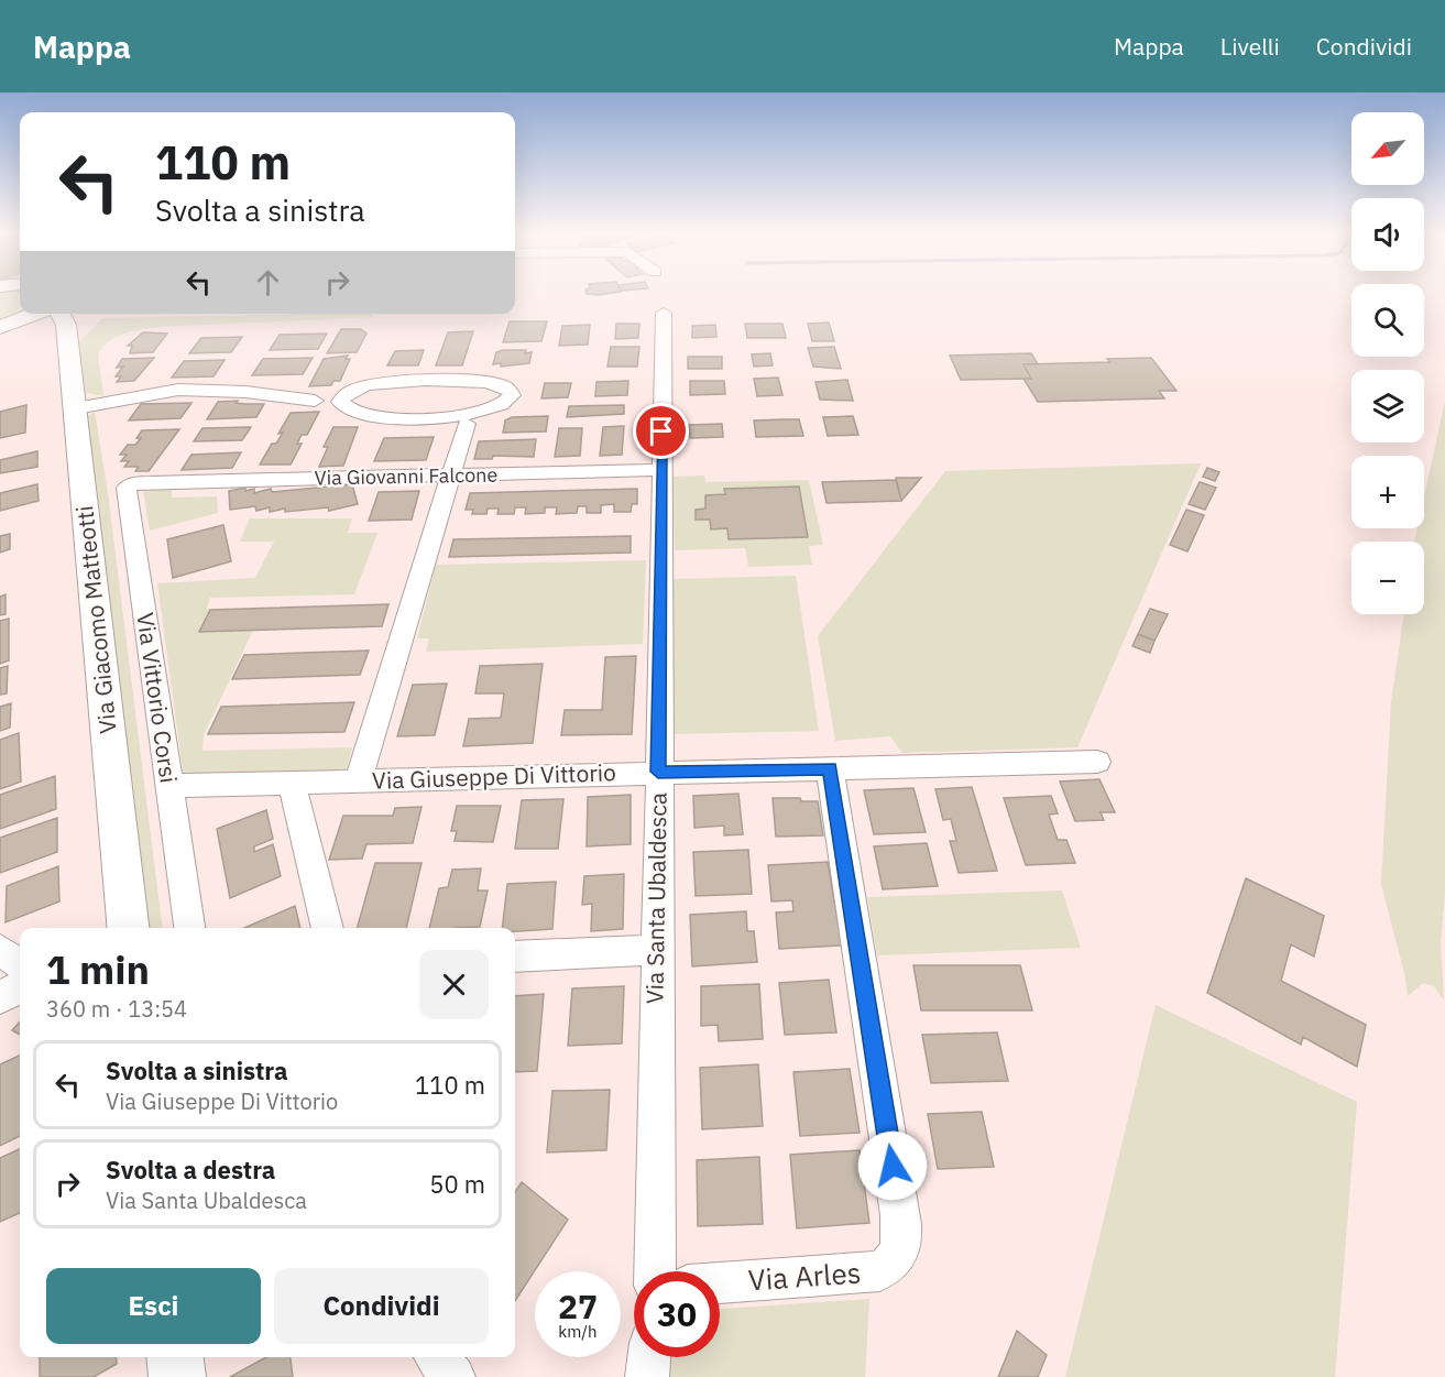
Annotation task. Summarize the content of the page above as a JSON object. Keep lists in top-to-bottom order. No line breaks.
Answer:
{"streets":{"main road":["Via Giacomo Matteotti"],"street":["Via Giovanni Falcone","Via Vittorio Corsi","Via Giuseppe Di Vittorio","Via Santa Ubaldesca","Via Arles"]},"crossings":[["Via Giovanni Falcone","Via Vittorio Corsi"],["Via Giovanni Falcone","Via Santa Ubaldesca"],["Via Vittorio Corsi","Via Giuseppe Di Vittorio"],["Via Giuseppe Di Vittorio","Via Santa Ubaldesca"],["Via Giuseppe Di Vittorio","Via Arles"]],"north":"bottom left","page":{"header":"Mappa","nav":["Mappa","Livelli","Condividi"],"map_buttons":["+","−"],"turn":["110 m","Svolta a sinistra"],"heading":["1 min","360 m · 13:54"],"list":[{"name":"Svolta a sinistra","note":"Via Giuseppe Di Vittorio","value":"110 m"},{"name":"Svolta a destra","note":"Via Santa Ubaldesca","value":"50 m"}],"buttons":["Esci","Condividi"],"speed":"27 km/h","limit":"30"}}
